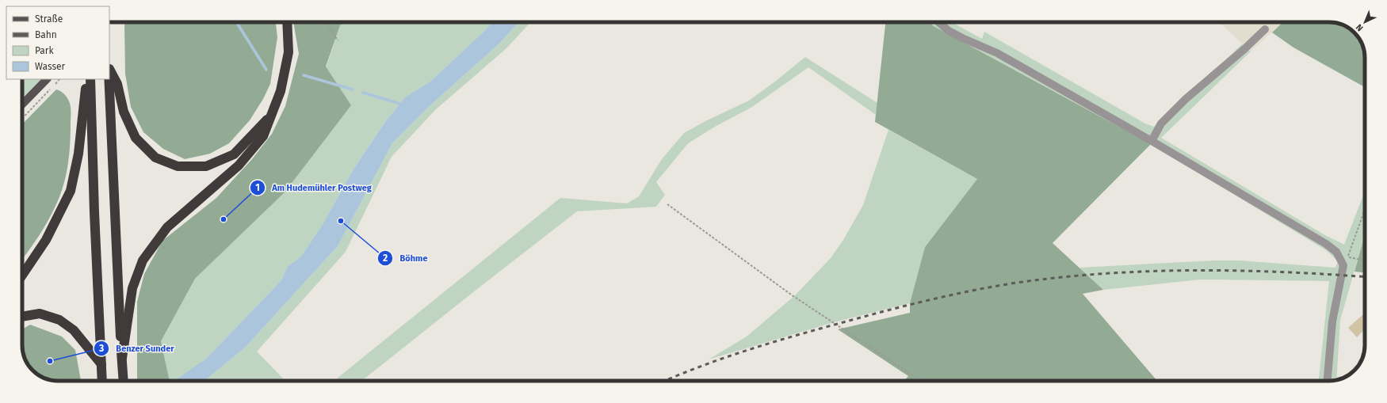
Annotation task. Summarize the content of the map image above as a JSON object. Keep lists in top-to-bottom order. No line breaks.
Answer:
{"places":["Am Hudemühler Postweg","Böhme","Benzer Sunder"],"legend":["Straße","Bahn","Park","Wasser"],"north":"bottom left"}
